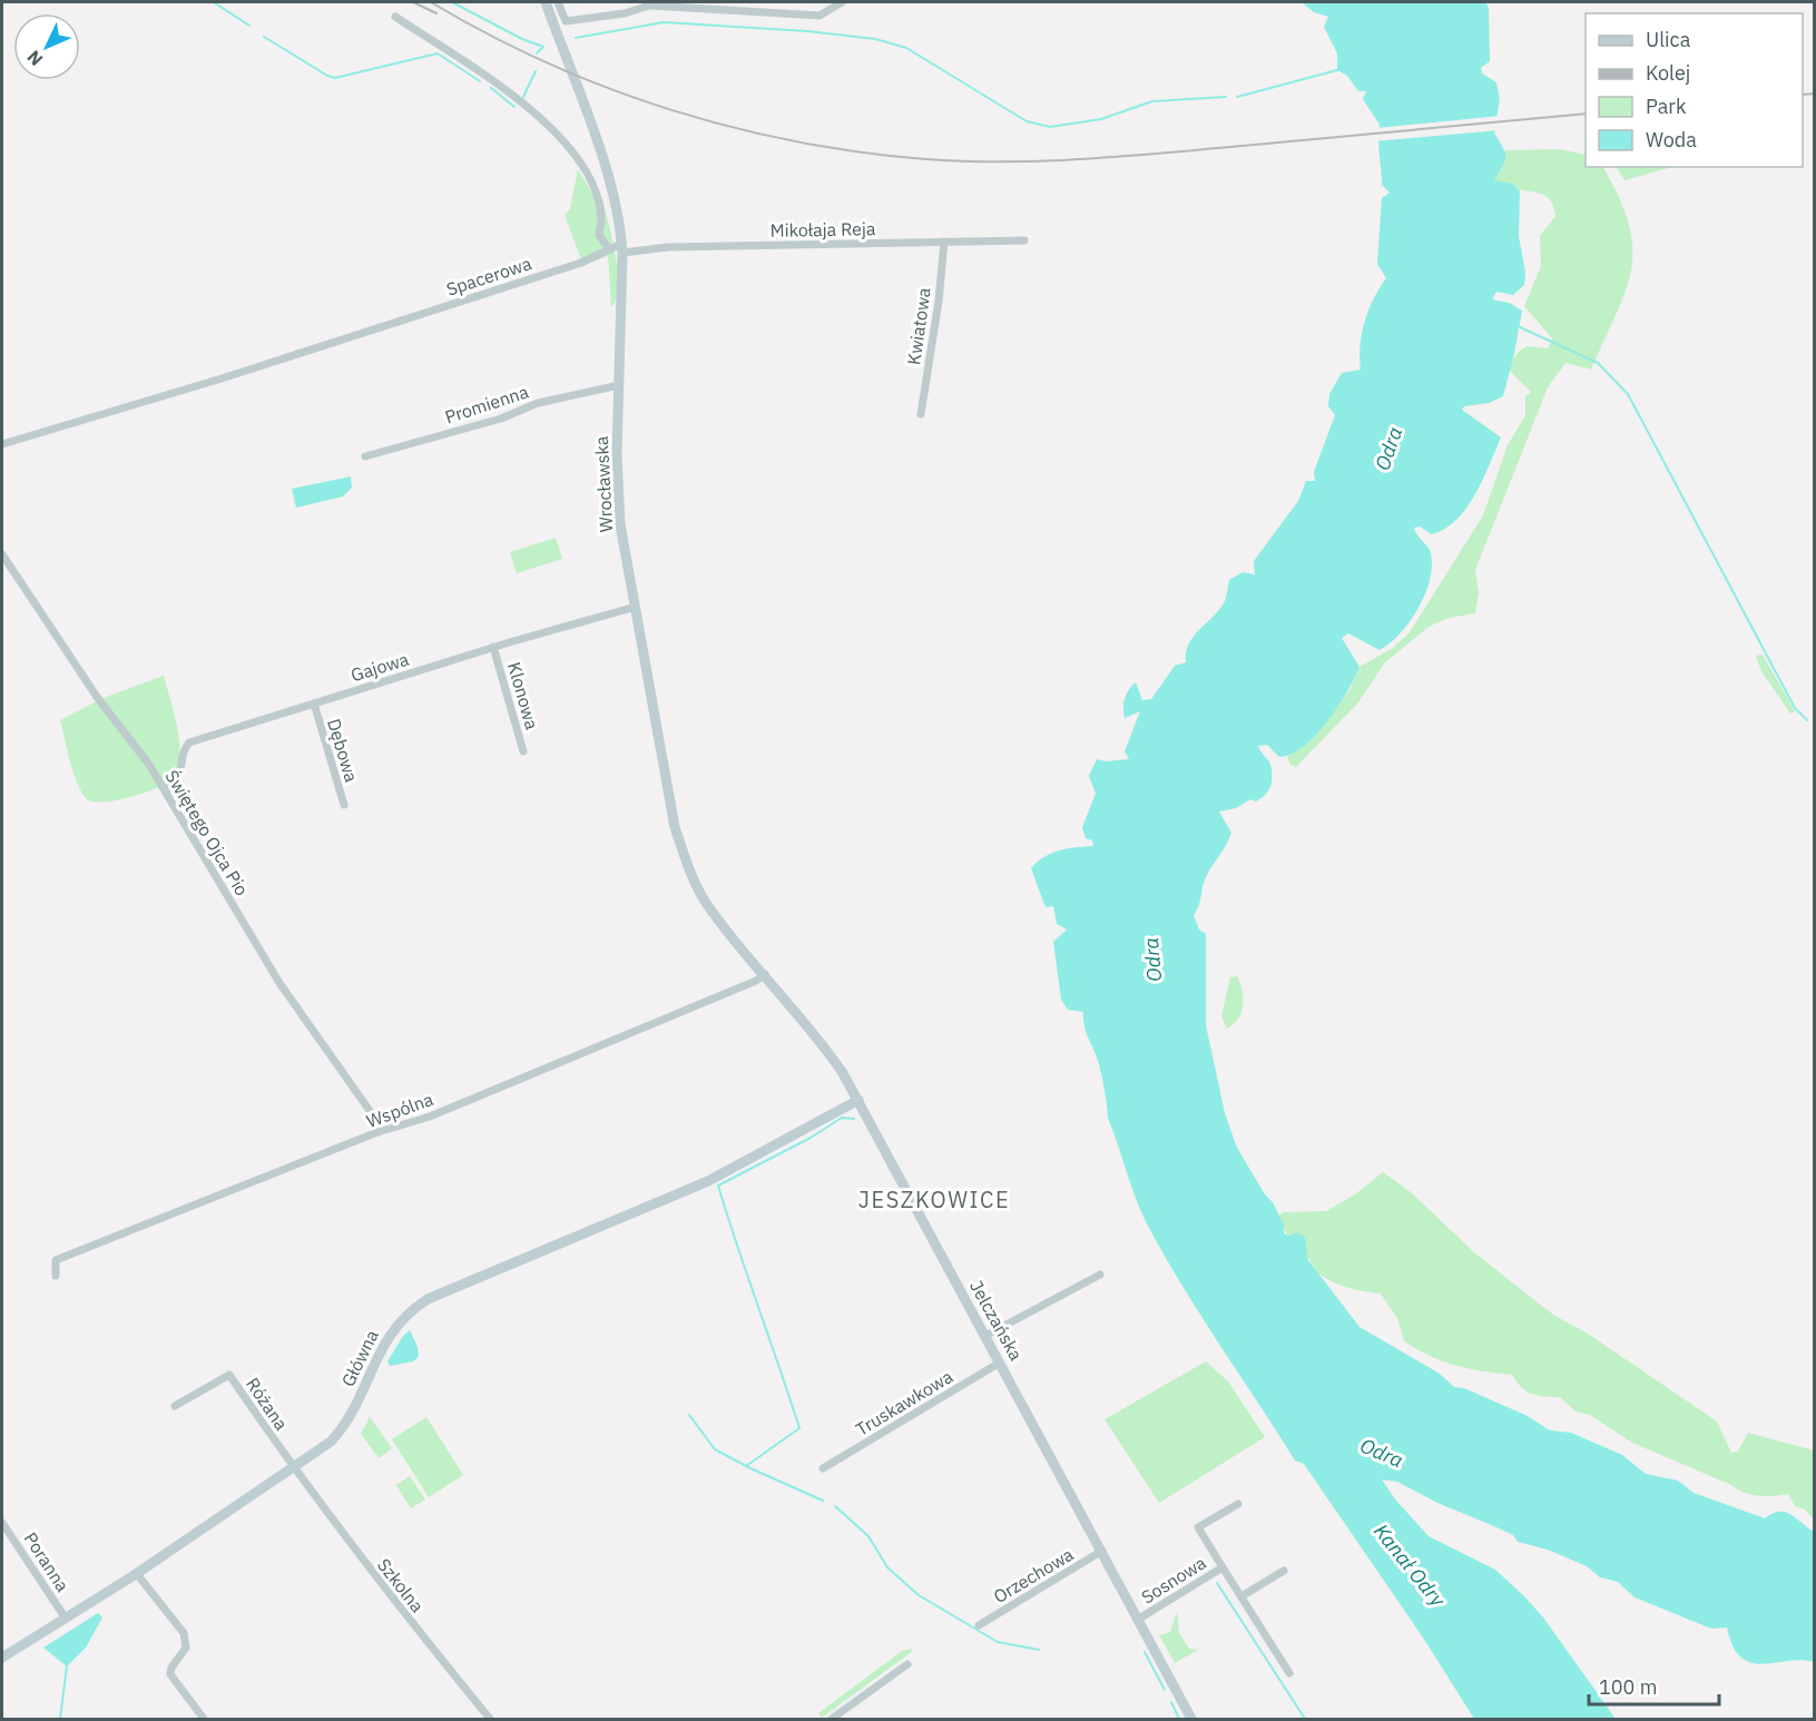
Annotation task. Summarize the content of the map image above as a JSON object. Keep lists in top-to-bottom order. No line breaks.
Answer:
{"streets":{"main road":["Wrocławska","Jelczańska","Główna"],"street":["Mikołaja Reja","Spacerowa","Kwiatowa","Promienna","Gajowa","Klonowa","Dębowa","Świętego Ojca Pio","Wspólna","Truskawkowa","Różana","Poranna","Orzechowa","Sosnowa","Szkolna"]},"crossings":[["Mikołaja Reja","Spacerowa"],["Mikołaja Reja","Kwiatowa"],["Mikołaja Reja","Wrocławska"],["Spacerowa","Wrocławska"],["Promienna","Wrocławska"],["Wrocławska","Gajowa"],["Wrocławska","Jelczańska"],["Gajowa","Klonowa"],["Gajowa","Dębowa"],["Gajowa","Świętego Ojca Pio"],["Świętego Ojca Pio","Wspólna"],["Wspólna","Jelczańska"],["Jelczańska","Główna"],["Jelczańska","Truskawkowa"],["Jelczańska","Orzechowa"],["Jelczańska","Sosnowa"],["Główna","Różana"],["Główna","Poranna"],["Główna","Szkolna"],["Różana","Szkolna"]],"districts":["JESZKOWICE"],"water":["Odra","Kanał Odry"],"legend":["Ulica","Kolej","Park","Woda"],"scale_bar":"100 m","north":"bottom left"}
